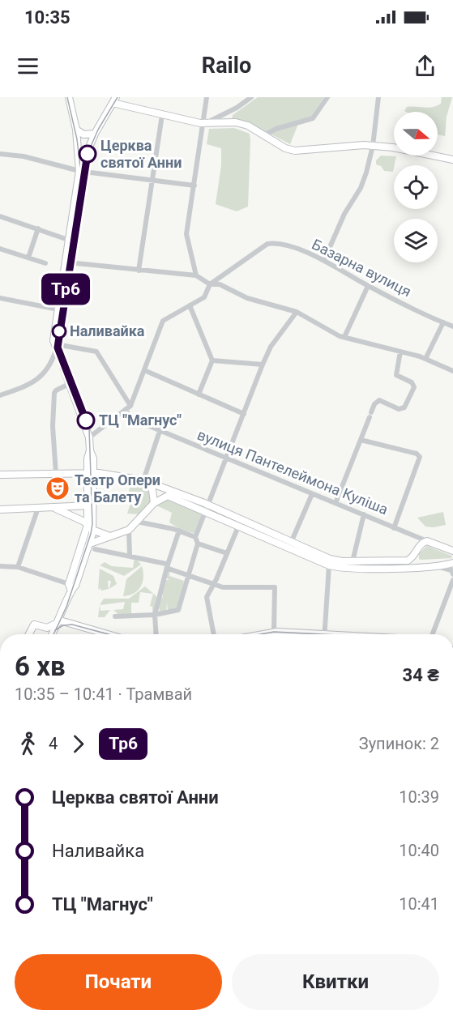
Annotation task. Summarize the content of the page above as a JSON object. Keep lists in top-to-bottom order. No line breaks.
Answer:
{"streets":{"street":["Базарна вулиця","вулиця Пантелеймона Куліша"]},"places":{"other":["Церква святої Анни","Наливайка","ТЦ \"Магнус\""],"theatre":["Театр Опери та Балету"]},"lines":["tram line Тр6"],"north":"right","page":{"status":"10:35","header":"Railo","on_map":"Тр6","heading":["6 хв","10:35 – 10:41 · Трамвай","34 ₴"],"legs":["4","Тр6","Зупинок: 2"],"list":[{"name":"Церква святої Анни","value":"10:39"},{"name":"Наливайка","value":"10:40"},{"name":"ТЦ \"Магнус\"","value":"10:41"}],"buttons":["Почати","Квитки"]}}
